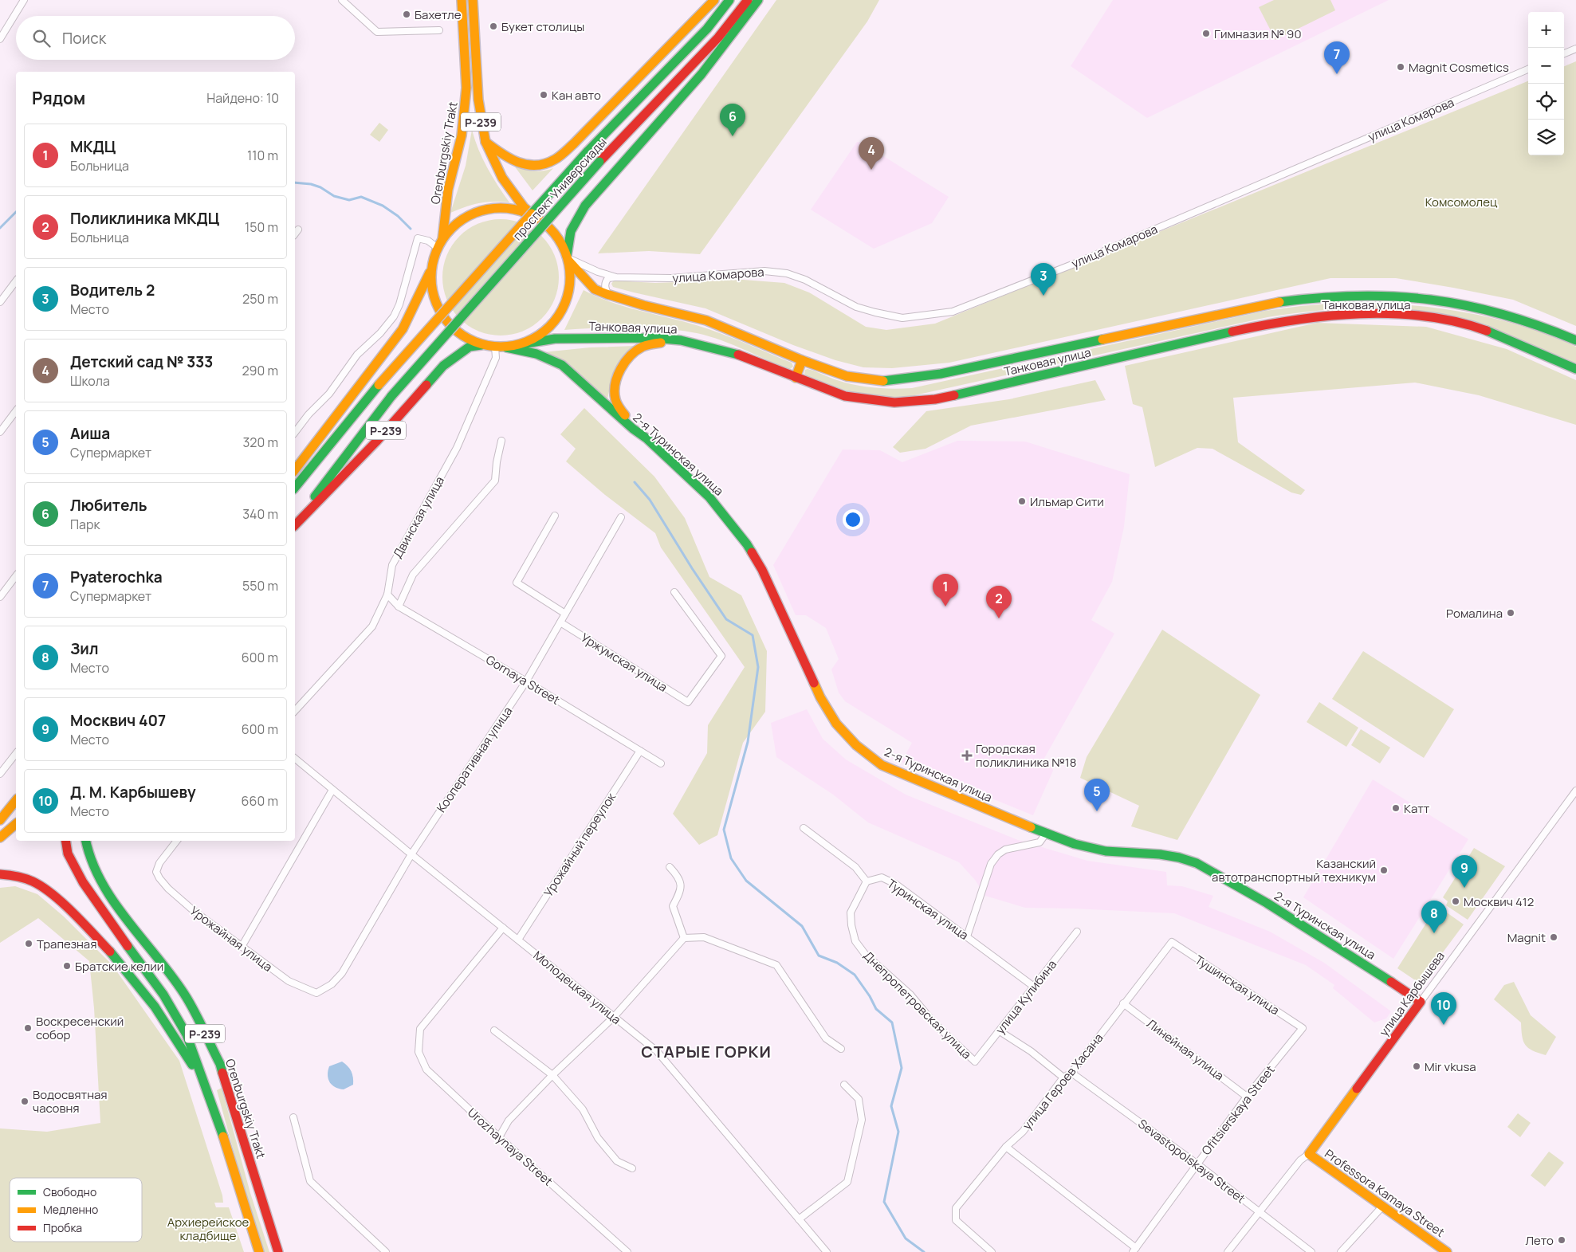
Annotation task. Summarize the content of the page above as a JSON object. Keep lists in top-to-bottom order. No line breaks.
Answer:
{"streets":{"main road":["Р-239","Orenburgskiy Trakt","проспект Универсиады","Танковая улица","2-я Туринская улица","улица Карбышева","Professora Kamaya Street"],"street":["улица Комарова","Двинская улица","Уржумская улица","Gornaya Street","Кооперативная улица","Урожайный переулок","Туринская улица","Урожайная улица","Тушинская улица","Молодецкая улица","улица Кулибина","Днепропетровская улица","Линейная улица","улица Героев Хасана","Ofitsierskaya Street","Urozhaynaya Street","Sevastopolskaya Street"]},"crossings":[["улица Комарова","Р-239"],["улица Комарова","Orenburgskiy Trakt"],["улица Комарова","Танковая улица"],["улица Комарова","2-я Туринская улица"],["улица Комарова","Двинская улица"],["Р-239","Orenburgskiy Trakt"],["Р-239","Танковая улица"],["Р-239","2-я Туринская улица"],["Р-239","Двинская улица"],["Orenburgskiy Trakt","Танковая улица"],["Orenburgskiy Trakt","2-я Туринская улица"],["Orenburgskiy Trakt","Двинская улица"],["Танковая улица","2-я Туринская улица"],["Танковая улица","Двинская улица"],["2-я Туринская улица","Двинская улица"],["2-я Туринская улица","улица Карбышева"],["Двинская улица","Gornaya Street"],["Уржумская улица","Кооперативная улица"],["Gornaya Street","Кооперативная улица"],["Gornaya Street","Урожайный переулок"],["Кооперативная улица","Урожайная улица"],["Кооперативная улица","Молодецкая улица"],["Урожайный переулок","Молодецкая улица"],["Туринская улица","улица Кулибина"],["Туринская улица","Днепропетровская улица"],["Тушинская улица","улица Героев Хасана"],["Тушинская улица","Ofitsierskaya Street"],["Молодецкая улица","Urozhaynaya Street"],["улица Карбышева","Professora Kamaya Street"],["улица Кулибина","Днепропетровская улица"],["Линейная улица","улица Героев Хасана"],["Линейная улица","Ofitsierskaya Street"],["улица Героев Хасана","Sevastopolskaya Street"],["Ofitsierskaya Street","Sevastopolskaya Street"]],"districts":["СТАРЫЕ ГОРКИ"],"parks":["Комсомолец","Архиерейское кладбище"],"places":{"other":["Бахетле","Букет столицы","Гимназия № 90","Magnit Cosmetics","Кан авто","Ильмар Сити","Ромалина","Катт","Казанский автотранспортный техникум","Москвич 412","Magnit","Трапезная","Братские келии","Воскресенский собор","Mir vkusa","Водосвятная часовня","Лето"],"health":["Городская поликлиника №18"]},"legend":["Свободно","Медленно","Пробка"],"page":{"map_buttons":["+","−"],"search":"Поиск","pins":["7","6","4","3","1","2","5","9","8","10"],"heading":["Рядом","Найдено: 10"],"list":[{"mark":"1","name":"МКДЦ","note":"Больница","value":"110 m"},{"mark":"2","name":"Поликлиника МКДЦ","note":"Больница","value":"150 m"},{"mark":"3","name":"Водитель 2","note":"Место","value":"250 m"},{"mark":"4","name":"Детский сад № 333","note":"Школа","value":"290 m"},{"mark":"5","name":"Аиша","note":"Супермаркет","value":"320 m"},{"mark":"6","name":"Любитель","note":"Парк","value":"340 m"},{"mark":"7","name":"Pyaterochka","note":"Супермаркет","value":"550 m"},{"mark":"8","name":"Зил","note":"Место","value":"600 m"},{"mark":"9","name":"Москвич 407","note":"Место","value":"600 m"},{"mark":"10","name":"Д. М. Карбышеву","note":"Место","value":"660 m"}]}}
